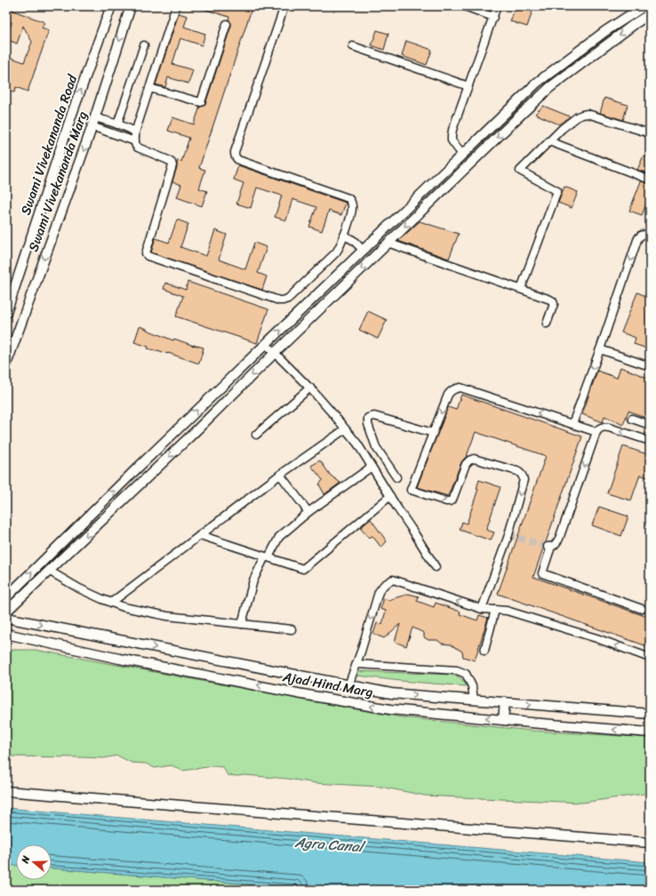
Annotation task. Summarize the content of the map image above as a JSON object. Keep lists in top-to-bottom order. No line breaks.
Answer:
{"streets":{"street":["Swami Vivekananda Road","Swami Vivekananda Marg","Ajad Hind Marg"]},"water":["Agra Canal"],"north":"left"}
